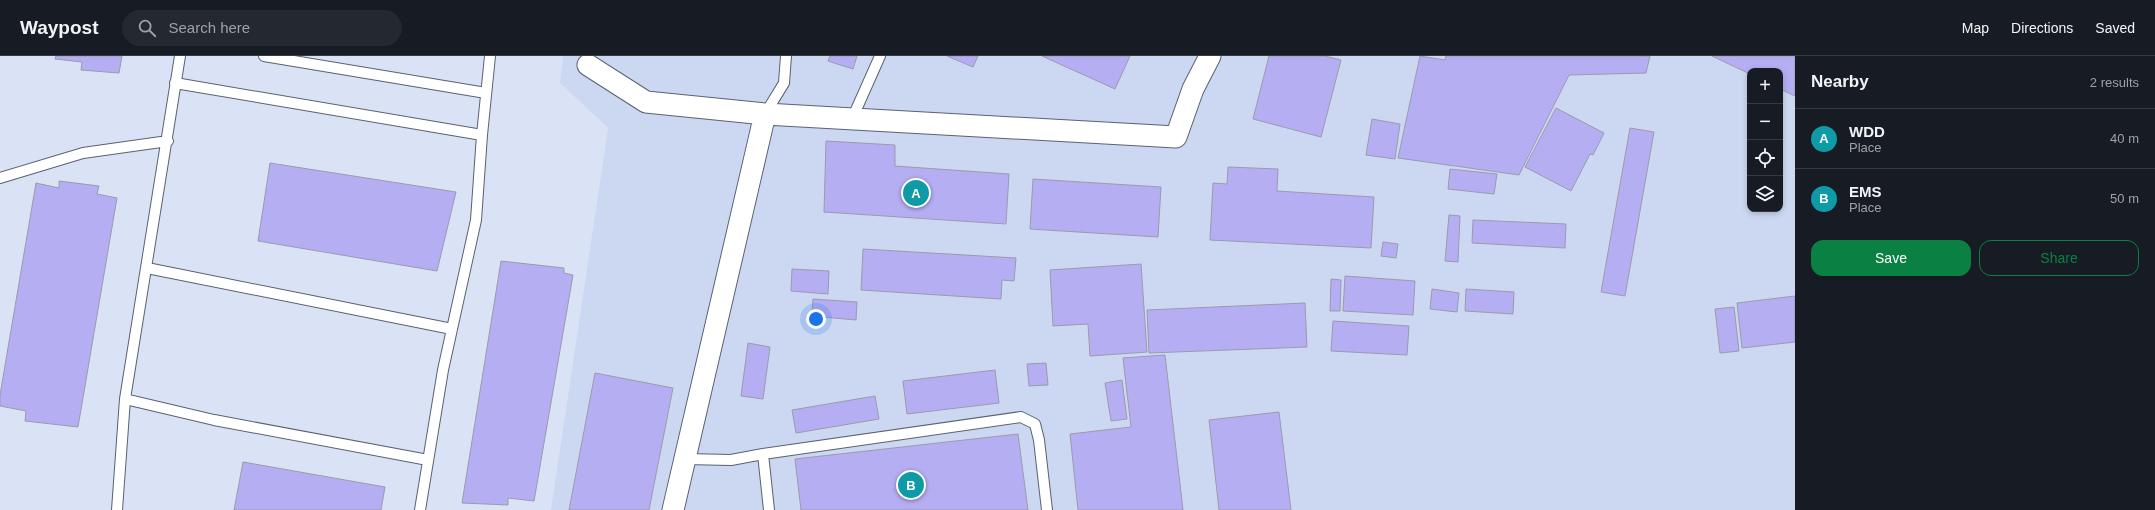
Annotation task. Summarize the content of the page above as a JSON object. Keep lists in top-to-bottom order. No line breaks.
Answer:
{"page":{"header":"Waypost","search":"Search here","nav":["Map","Directions","Saved"],"heading":["Nearby","2 results"],"map_buttons":["+","−"],"list":[{"mark":"A","name":"WDD","note":"Place","value":"40 m"},{"mark":"B","name":"EMS","note":"Place","value":"50 m"}],"pins":["A","B"],"buttons":["Save","Share"]}}
